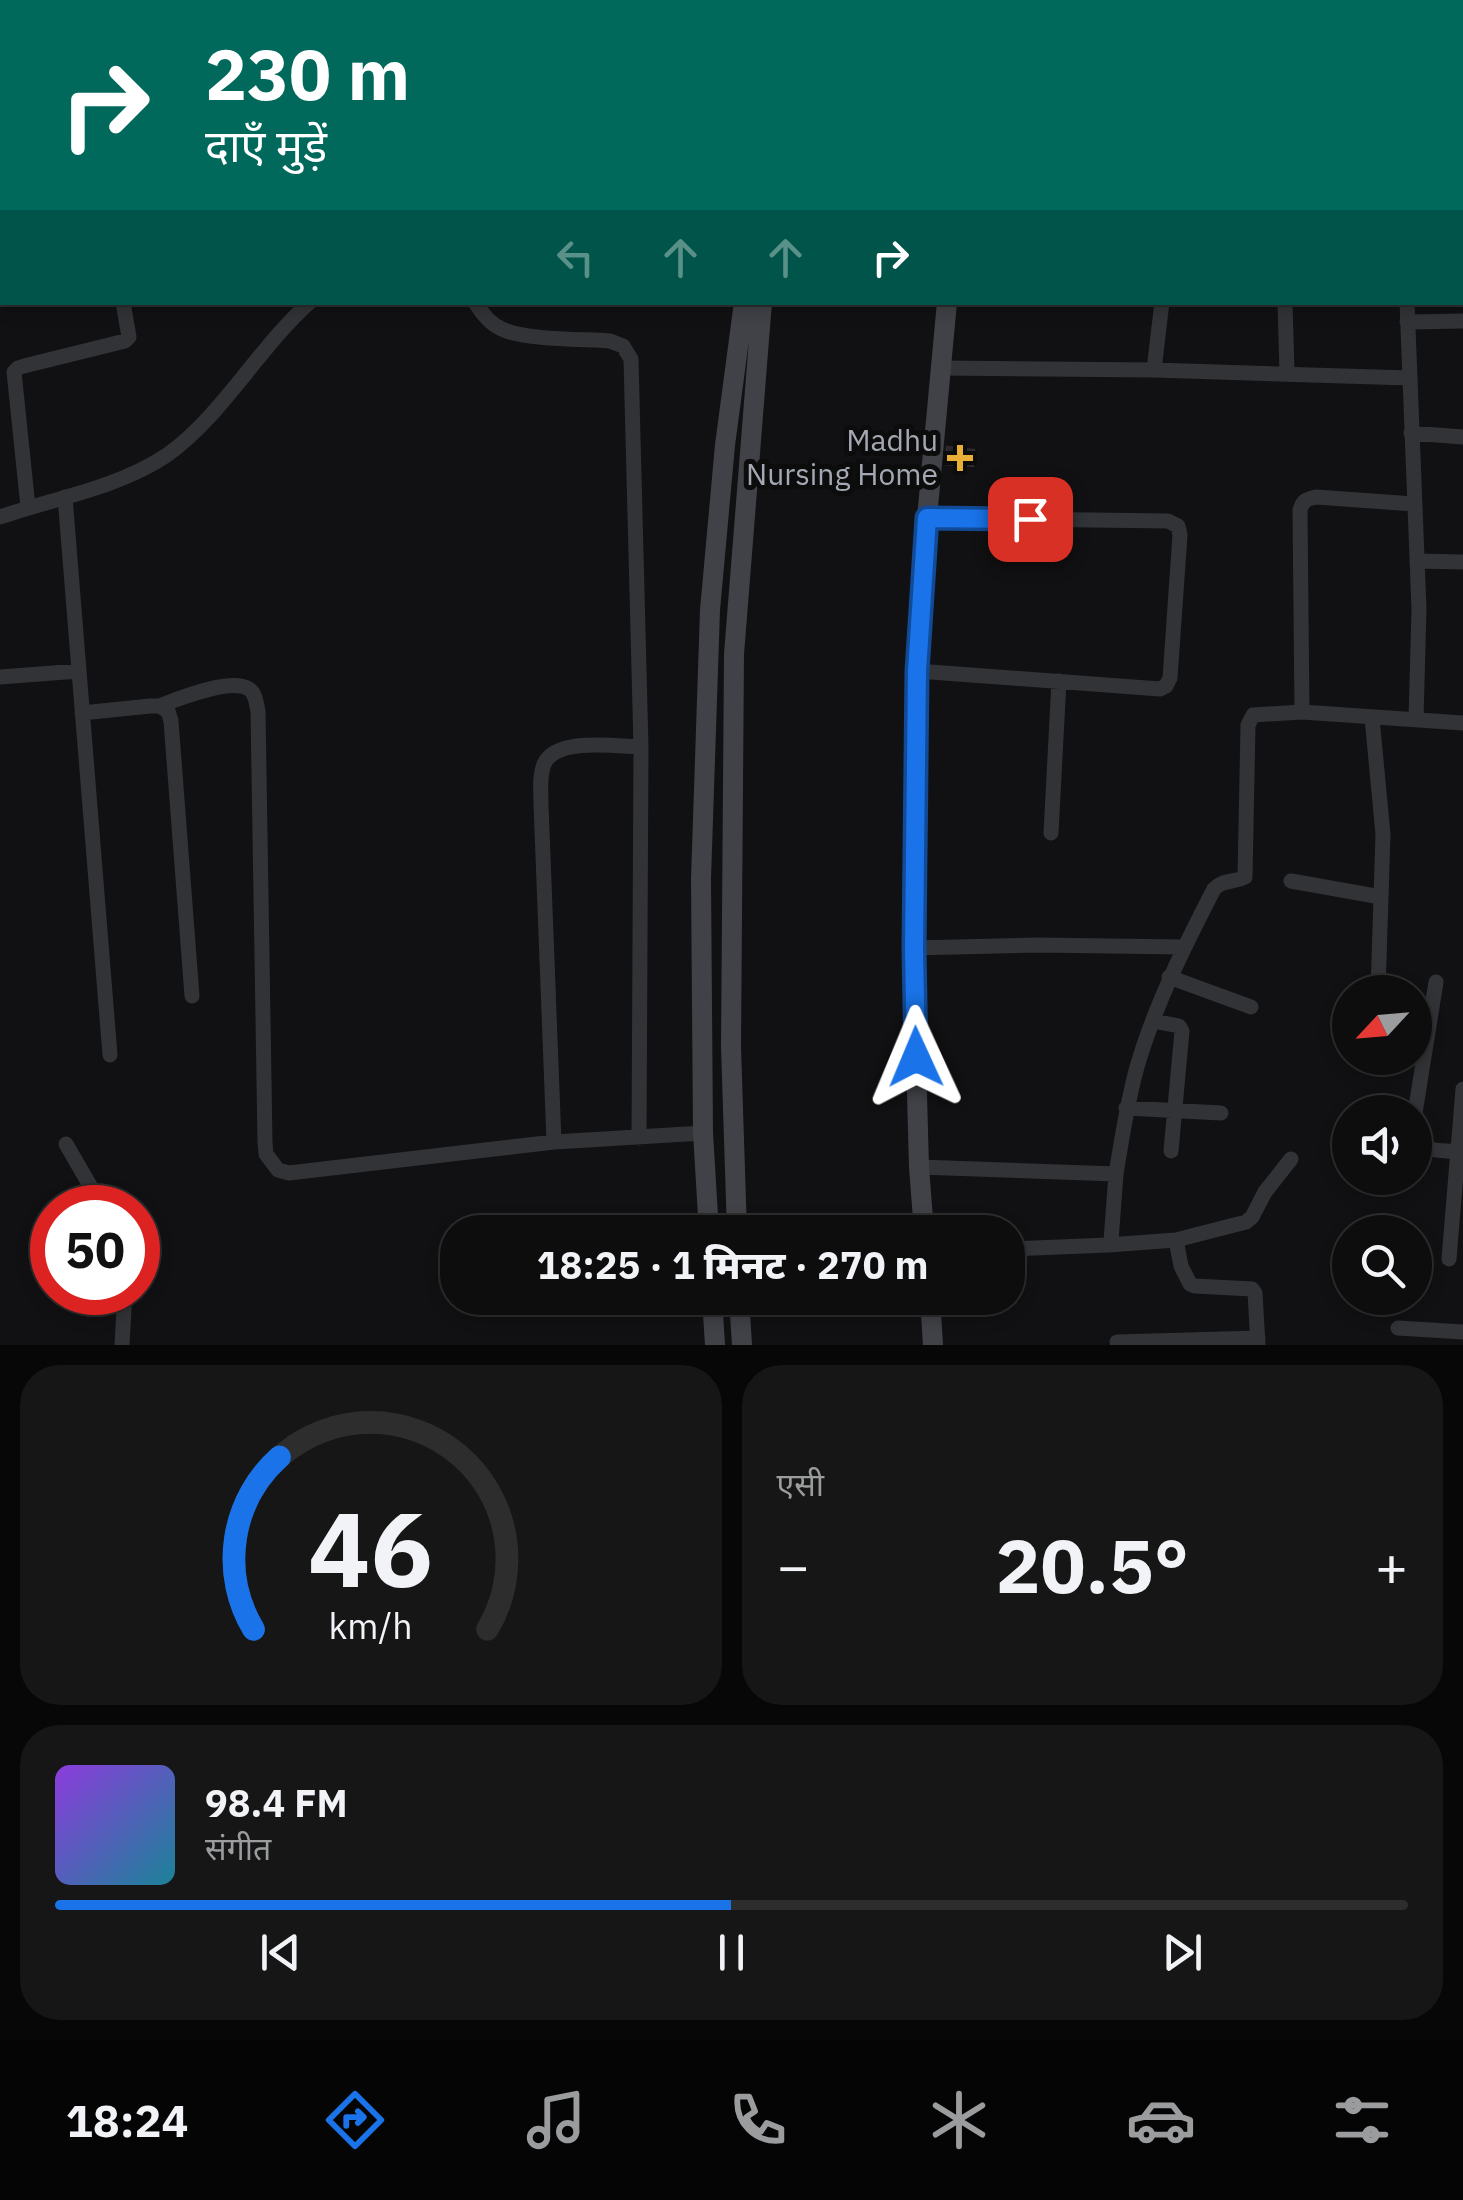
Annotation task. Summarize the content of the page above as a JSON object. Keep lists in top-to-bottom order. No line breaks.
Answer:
{"places":{"health":["Madhu Nursing Home"]},"north":"bottom left","page":{"turn":["230 m","दाएँ मुड़ें"],"limit":"50","trip":"18:25 · 1 मिनट · 270 m","tile":"एसी","heat":["−","20.5°","+"],"song":["98.4 FM","संगीत"],"tabs":"18:24","gauge":["46","km/h"]}}
